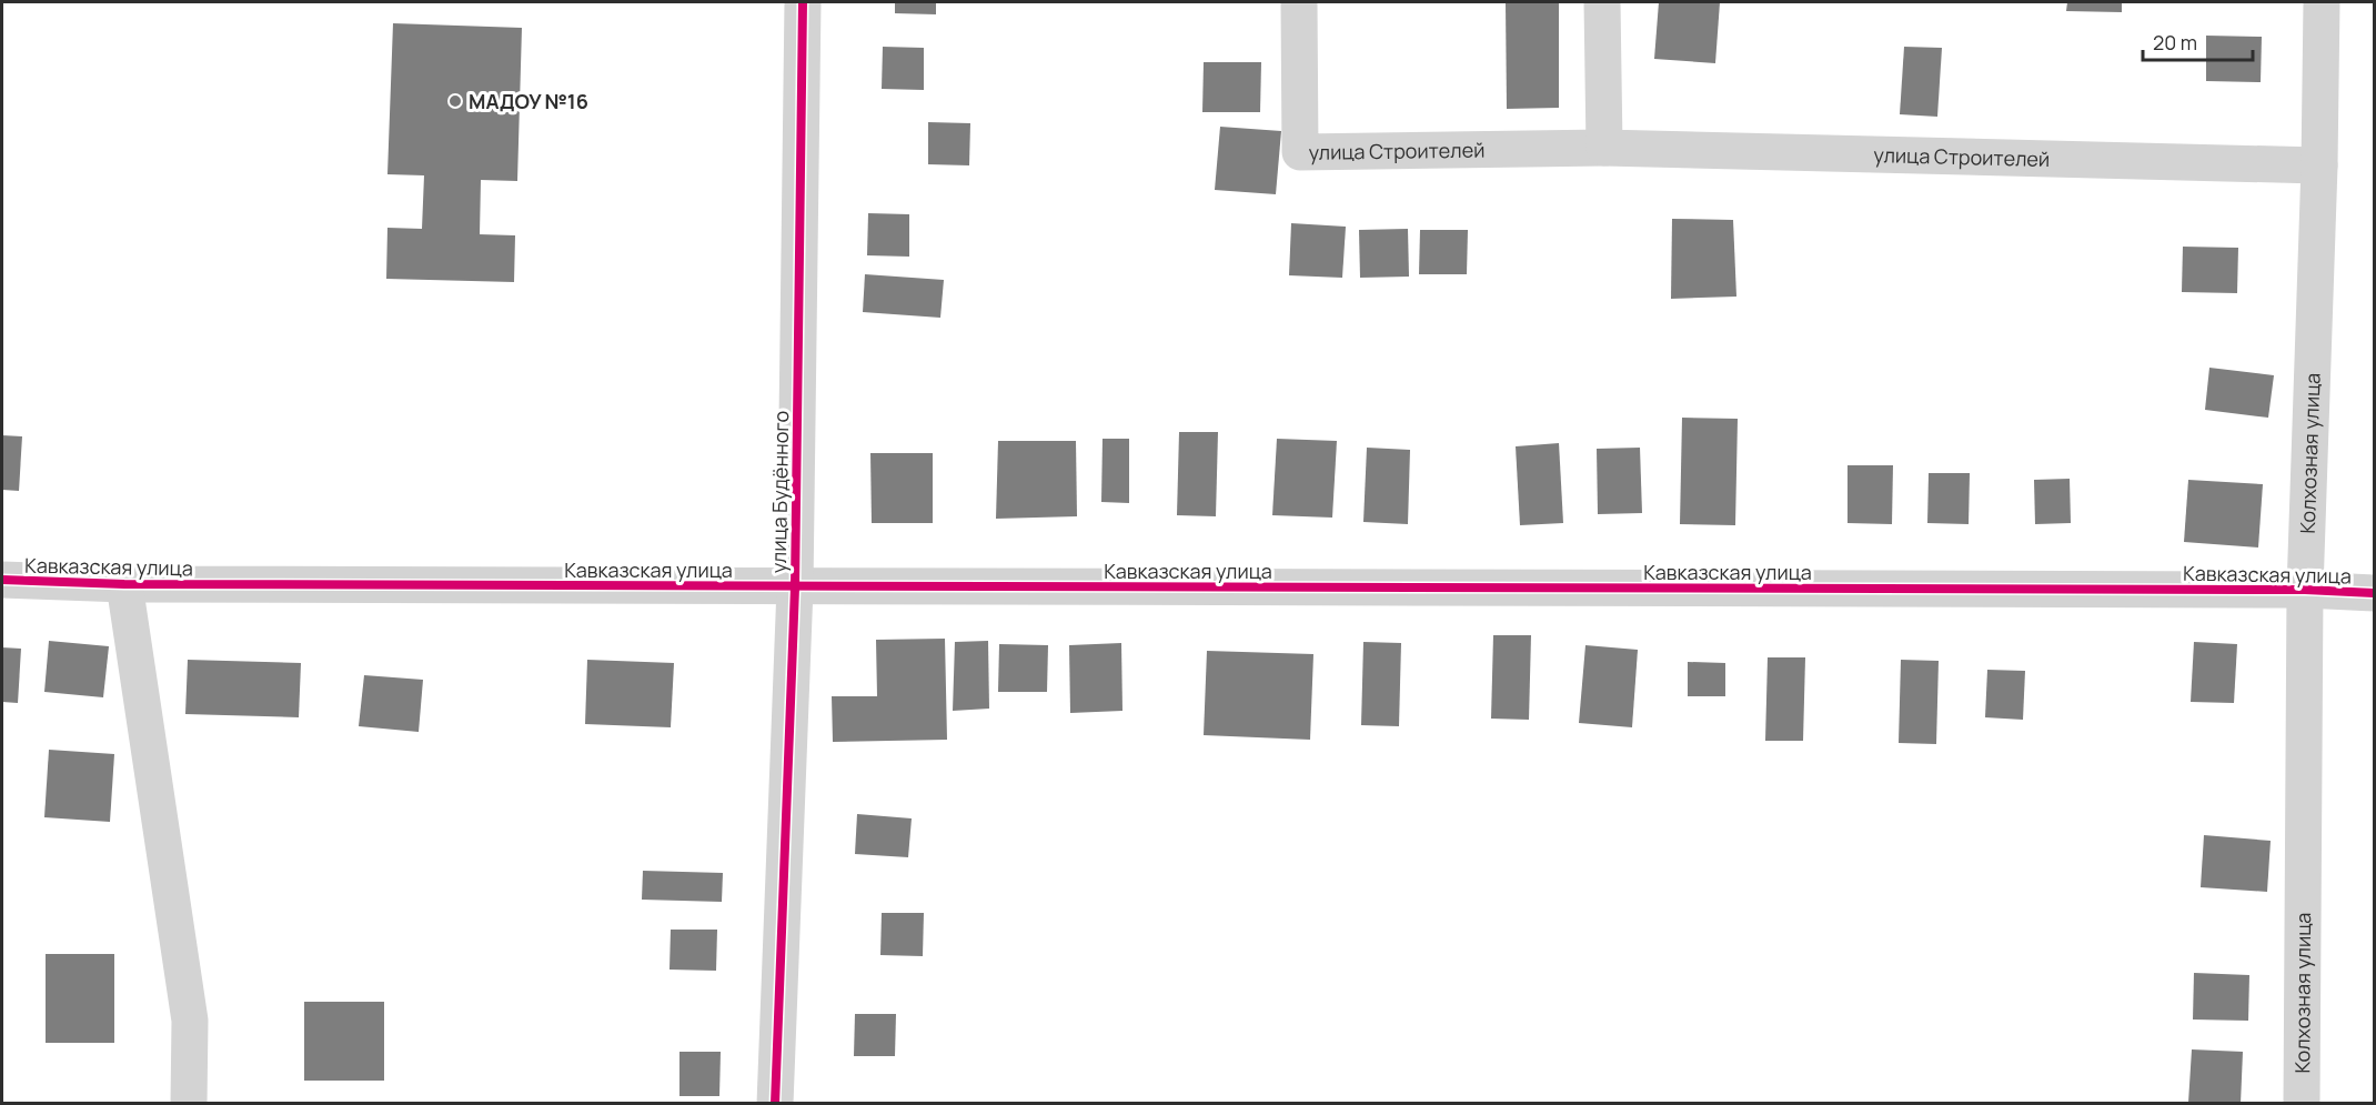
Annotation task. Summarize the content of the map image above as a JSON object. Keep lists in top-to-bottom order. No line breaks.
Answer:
{"streets":{"street":["улица Строителей","Колхозная улица","улица Будённого","Кавказская улица"]},"crossings":[["улица Строителей","Колхозная улица"],["Колхозная улица","Кавказская улица"],["улица Будённого","Кавказская улица"]],"places":["МАДОУ №16"],"scale_bar":"20 m"}
